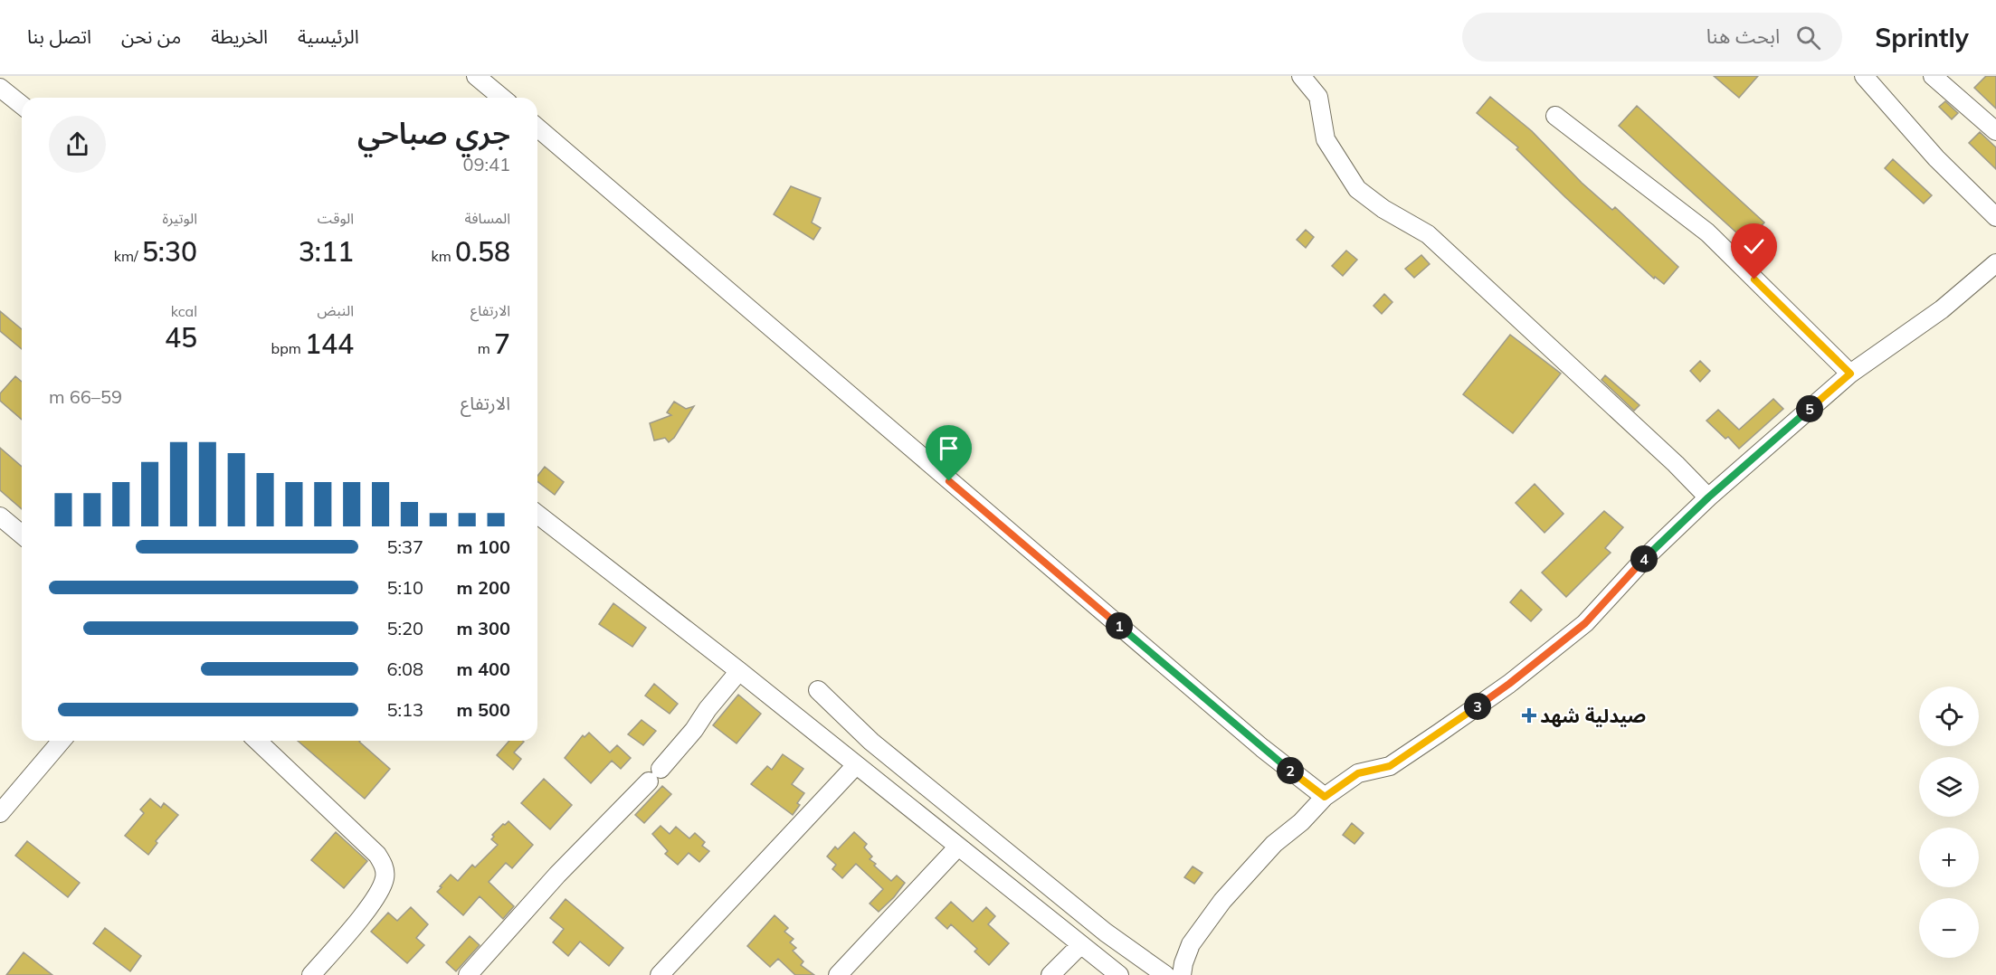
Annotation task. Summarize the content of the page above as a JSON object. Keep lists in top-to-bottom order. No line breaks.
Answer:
{"places":{"health":["صيدلية شهد"]},"page":{"header":"Sprintly","search":"ابحث هنا","nav":["الرئيسية","الخريطة","من نحن","اتصل بنا"],"heading":["جري صباحي","09:41"],"stats":[["المسافة","0.58 km"],["الوقت","3:11"],["الوتيرة","5:30 /km"],["الارتفاع","7 m"],["النبض","144 bpm"],["kcal","45"]],"chart":["الارتفاع","59–66 m"],"pins":["5","4","1","3","2"],"list":[{"name":"100 m","note":"5:37"},{"name":"200 m","note":"5:10"},{"name":"300 m","note":"5:20"},{"name":"400 m","note":"6:08"},{"name":"500 m","note":"5:13"}],"map_buttons":["+","−"]}}
